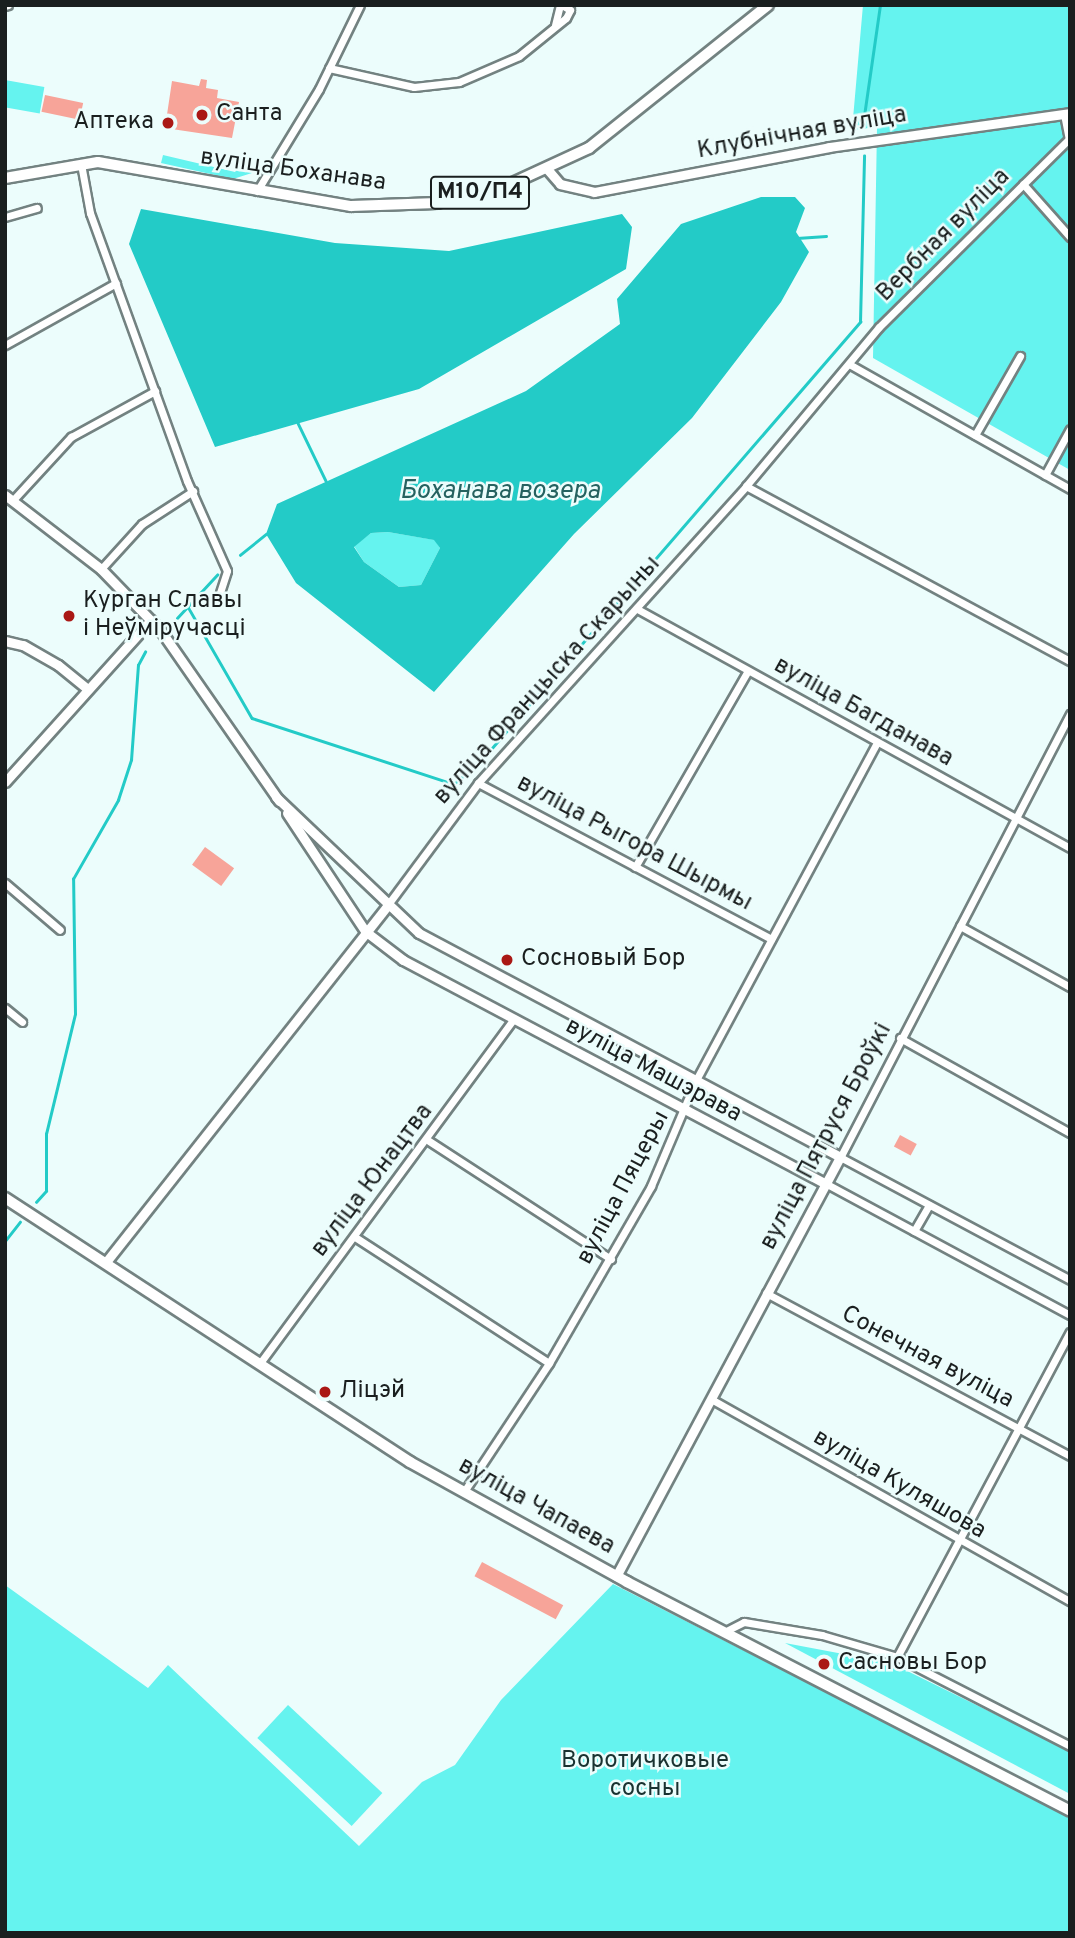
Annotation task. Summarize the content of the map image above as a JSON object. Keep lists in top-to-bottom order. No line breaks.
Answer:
{"streets":{"main road":["вуліца Боханава","М10/П4","вуліца Чапаева"],"street":["Клубнічная вуліца","Вербная вуліца","вуліца Францыска Скарыны","вуліца Багданава","вуліца Рыгора Шырмы","вуліца Машэрава","вуліца Пятруся Броўкі","вуліца Юнацтва","вуліца Пяцеры","Сонечная вуліца","вуліца Куляшова"]},"crossings":[["Клубнічная вуліца","вуліца Боханава"],["Клубнічная вуліца","Вербная вуліца"],["вуліца Францыска Скарыны","вуліца Багданава"],["вуліца Францыска Скарыны","вуліца Рыгора Шырмы"],["вуліца Францыска Скарыны","вуліца Машэрава"],["вуліца Францыска Скарыны","вуліца Чапаева"],["вуліца Багданава","вуліца Пятруся Броўкі"],["вуліца Багданава","вуліца Пяцеры"],["вуліца Рыгора Шырмы","вуліца Пяцеры"],["вуліца Машэрава","вуліца Пятруся Броўкі"],["вуліца Машэрава","вуліца Юнацтва"],["вуліца Машэрава","вуліца Пяцеры"],["вуліца Пятруся Броўкі","Сонечная вуліца"],["вуліца Пятруся Броўкі","вуліца Куляшова"],["вуліца Пятруся Броўкі","вуліца Чапаева"],["вуліца Юнацтва","вуліца Чапаева"],["вуліца Пяцеры","вуліца Чапаева"]],"water":["Боханава возера"],"parks":["Воротичковые сосны"],"places":["Санта","Аптека","Курган Славы і Неўміручасці","Сосновый Бор","Ліцэй","Сасновы Бор"]}
